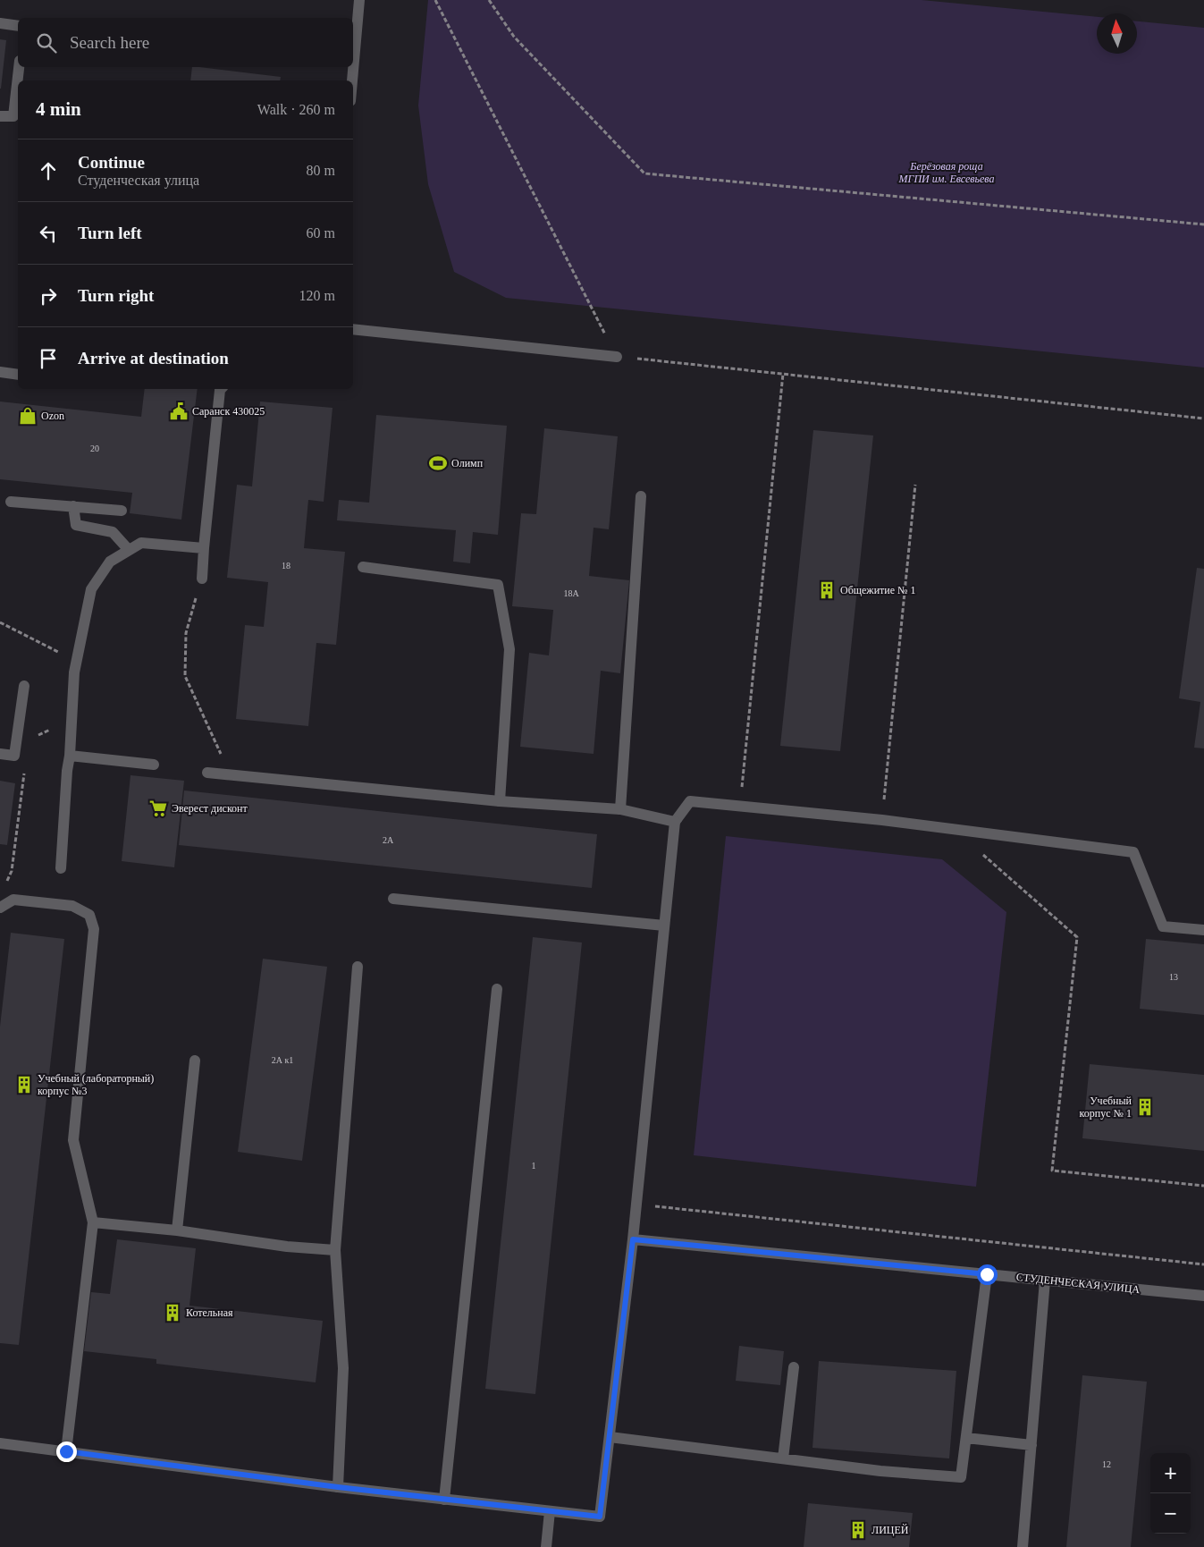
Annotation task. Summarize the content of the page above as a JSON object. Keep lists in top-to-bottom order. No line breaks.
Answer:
{"streets":{"street":["СТУДЕНЧЕСКАЯ УЛИЦА"]},"parks":["Берёзовая роща МГПИ им. Евсевьева"],"places":{"public building":["Саранск 430025"],"shop":["Ozon"],"sports":["Олимп"],"building":["Общежитие № 1","Учебный (лабораторный) корпус №3","Учебный корпус № 1","Котельная","ЛИЦЕЙ"],"supermarket":["Эверест дисконт"]},"house_numbers":["20","18","18А","2А","13","2А к1","1","12"],"north":"top","page":{"search":"Search here","heading":["4 min","Walk · 260 m"],"list":[["Continue","Студенческая улица","80 m"],["Turn left","60 m"],["Turn right","120 m"],"Arrive at destination"],"map_buttons":["+","−"]}}
